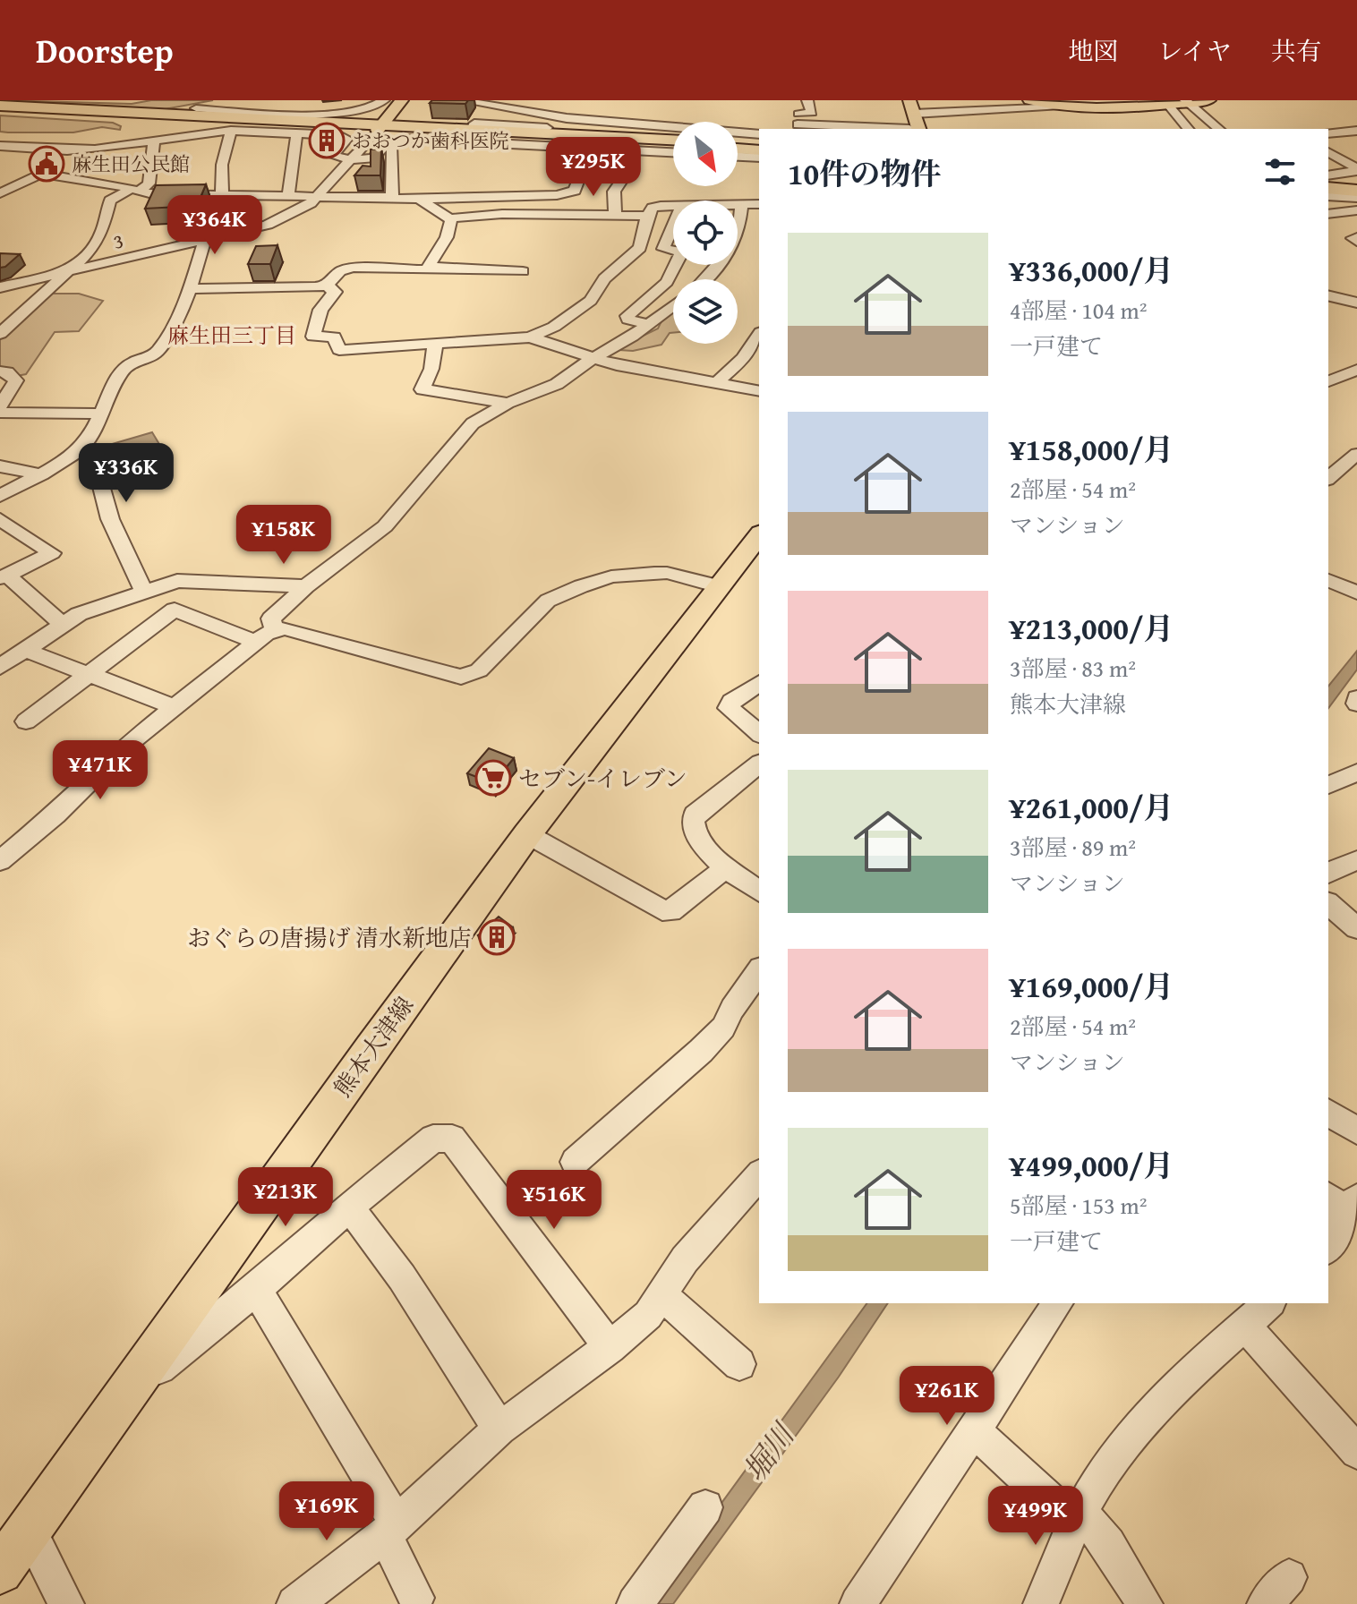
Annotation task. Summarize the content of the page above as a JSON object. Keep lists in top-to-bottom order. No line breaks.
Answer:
{"streets":{"main road":["熊本大津線"],"street":["3"]},"districts":["麻生田三丁目"],"water":["堀川"],"places":{"building":["おおつか歯科医院","おぐらの唐揚げ 清水新地店"],"public building":["麻生田公民館"],"supermarket":["セブン-イレブン"]},"north":"bottom right","page":{"header":"Doorstep","nav":["地図","レイヤ","共有"],"heading":"10件の物件","price":["¥295K","¥364K","¥336K","¥158K","¥471K","¥213K","¥516K","¥261K","¥169K","¥499K"],"list":[{"name":"¥336,000/月","note":"4部屋 · 104 m² · 一戸建て"},{"name":"¥158,000/月","note":"2部屋 · 54 m² · マンション"},{"name":"¥213,000/月","note":"3部屋 · 83 m² · 熊本大津線"},{"name":"¥261,000/月","note":"3部屋 · 89 m² · マンション"},{"name":"¥169,000/月","note":"2部屋 · 54 m² · マンション"},{"name":"¥499,000/月","note":"5部屋 · 153 m² · 一戸建て"}]}}
